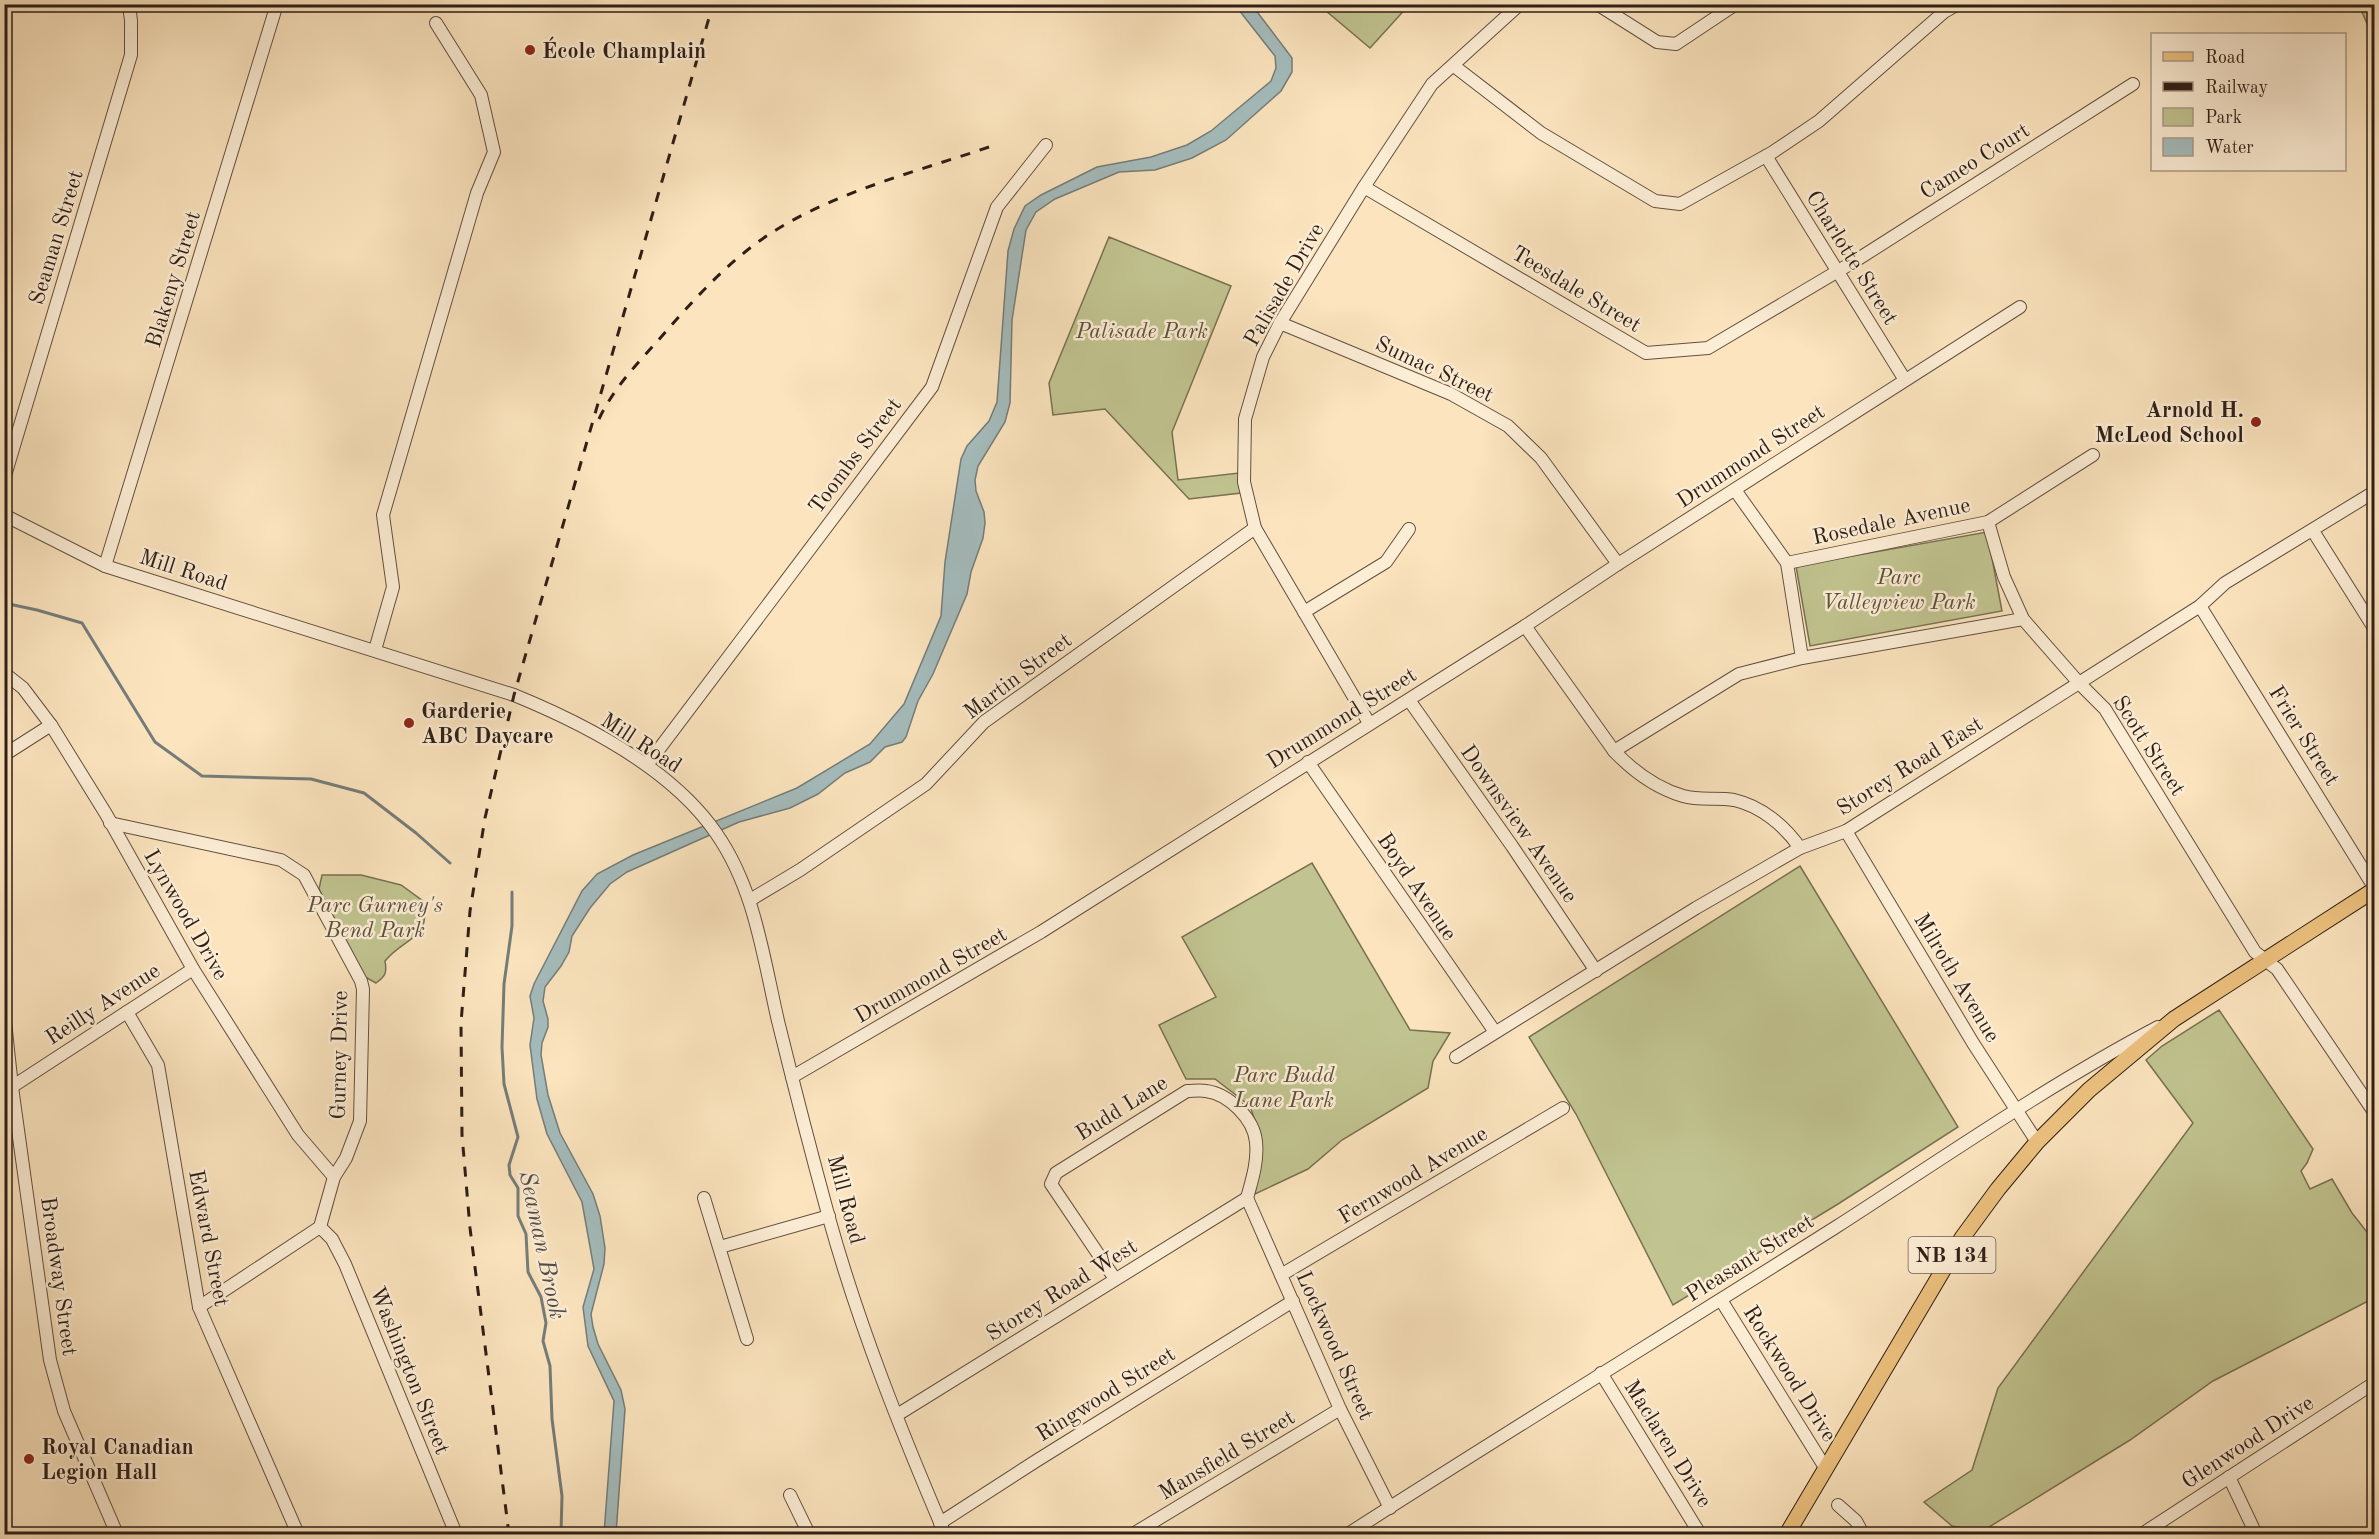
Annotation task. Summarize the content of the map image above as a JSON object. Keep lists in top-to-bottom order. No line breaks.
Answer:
{"streets":{"main road":["NB 134"],"street":["Cameo Court","Seaman Street","Charlotte Street","Blakeny Street","Palisade Drive","Teesdale Street","Sumac Street","Toombs Street","Drummond Street","Rosedale Avenue","Mill Road","Martin Street","Frier Street","Scott Street","Storey Road East","Downsview Avenue","Boyd Avenue","Lynwood Drive","Milroth Avenue","Reilly Avenue","Gurney Drive","Budd Lane","Fernwood Avenue","Edward Street","Pleasant Street","Broadway Street","Storey Road West","Lockwood Street","Washington Street","Rockwood Drive","Ringwood Street","Glenwood Drive","Maclaren Drive","Mansfield Street"]},"crossings":[["Cameo Court","Charlotte Street"],["Cameo Court","Teesdale Street"],["Charlotte Street","Teesdale Street"],["Charlotte Street","Drummond Street"],["Blakeny Street","Mill Road"],["Palisade Drive","Teesdale Street"],["Palisade Drive","Sumac Street"],["Palisade Drive","Drummond Street"],["Palisade Drive","Martin Street"],["Sumac Street","Drummond Street"],["Toombs Street","Mill Road"],["Drummond Street","Mill Road"],["Drummond Street","Downsview Avenue"],["Drummond Street","Boyd Avenue"],["Rosedale Avenue","Scott Street"],["Mill Road","Martin Street"],["Mill Road","Storey Road West"],["Mill Road","Ringwood Street"],["Frier Street","Storey Road East"],["Frier Street","NB 134"],["Scott Street","Storey Road East"],["Scott Street","NB 134"],["Storey Road East","Downsview Avenue"],["Storey Road East","Boyd Avenue"],["Storey Road East","Milroth Avenue"],["Lynwood Drive","Reilly Avenue"],["Lynwood Drive","Gurney Drive"],["Milroth Avenue","NB 134"],["Milroth Avenue","Pleasant Street"],["Reilly Avenue","Edward Street"],["Reilly Avenue","Broadway Street"],["Gurney Drive","Washington Street"],["Budd Lane","Storey Road West"],["Budd Lane","Lockwood Street"],["Fernwood Avenue","Lockwood Street"],["NB 134","Pleasant Street"],["NB 134","Rockwood Drive"],["Pleasant Street","Lockwood Street"],["Pleasant Street","Rockwood Drive"],["Pleasant Street","Maclaren Drive"],["Storey Road West","Lockwood Street"],["Lockwood Street","Ringwood Street"],["Lockwood Street","Mansfield Street"]],"water":["Seaman Brook"],"parks":["Palisade Park","Parc Valleyview Park","Parc Gurney's Bend Park","Parc Budd Lane Park"],"places":["École Champlain","Arnold H. McLeod School","Garderie ABC Daycare","Royal Canadian Legion Hall"],"legend":["Road","Railway","Park","Water"]}
